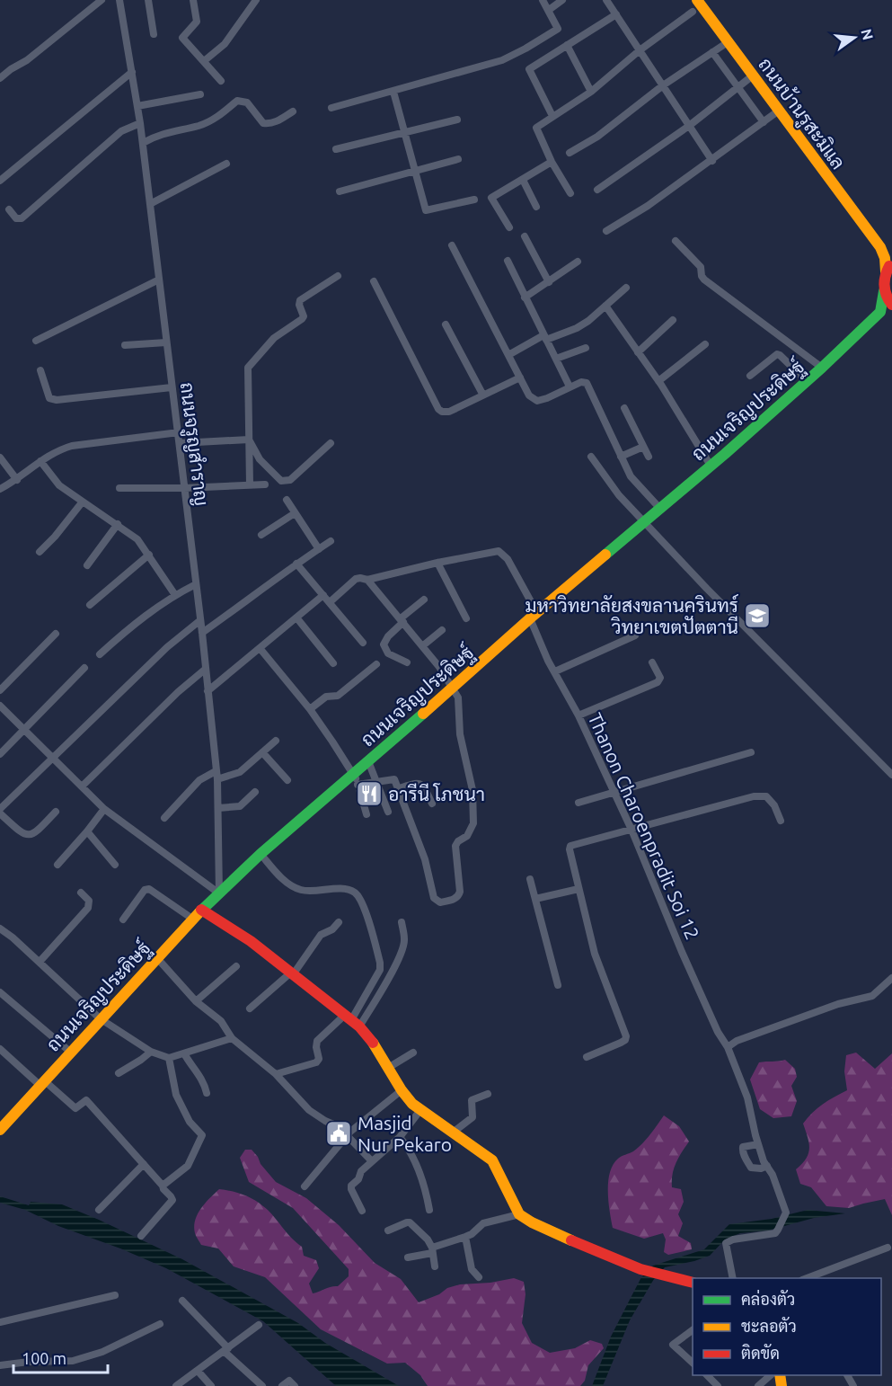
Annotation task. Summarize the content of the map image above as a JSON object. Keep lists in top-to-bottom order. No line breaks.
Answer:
{"streets":{"main road":["ถนนบ้านรูสะมิแล","ถนนเจริญประดิษฐ์"],"street":["ถนนจรูญสำราญ","Thanon Charoenpradit Soi 12"]},"crossings":[["ถนนเจริญประดิษฐ์","ถนนจรูญสำราญ"],["ถนนเจริญประดิษฐ์","Thanon Charoenpradit Soi 12"]],"places":{"school or university":["มหาวิทยาลัยสงขลานครินทร์ วิทยาเขตปัตตานี"],"restaurant":["อารีนี โภชนา"],"public building":["Masjid Nur Pekaro"]},"legend":["คล่องตัว","ชะลอตัว","ติดขัด"],"scale_bar":"100 m","north":"right"}
